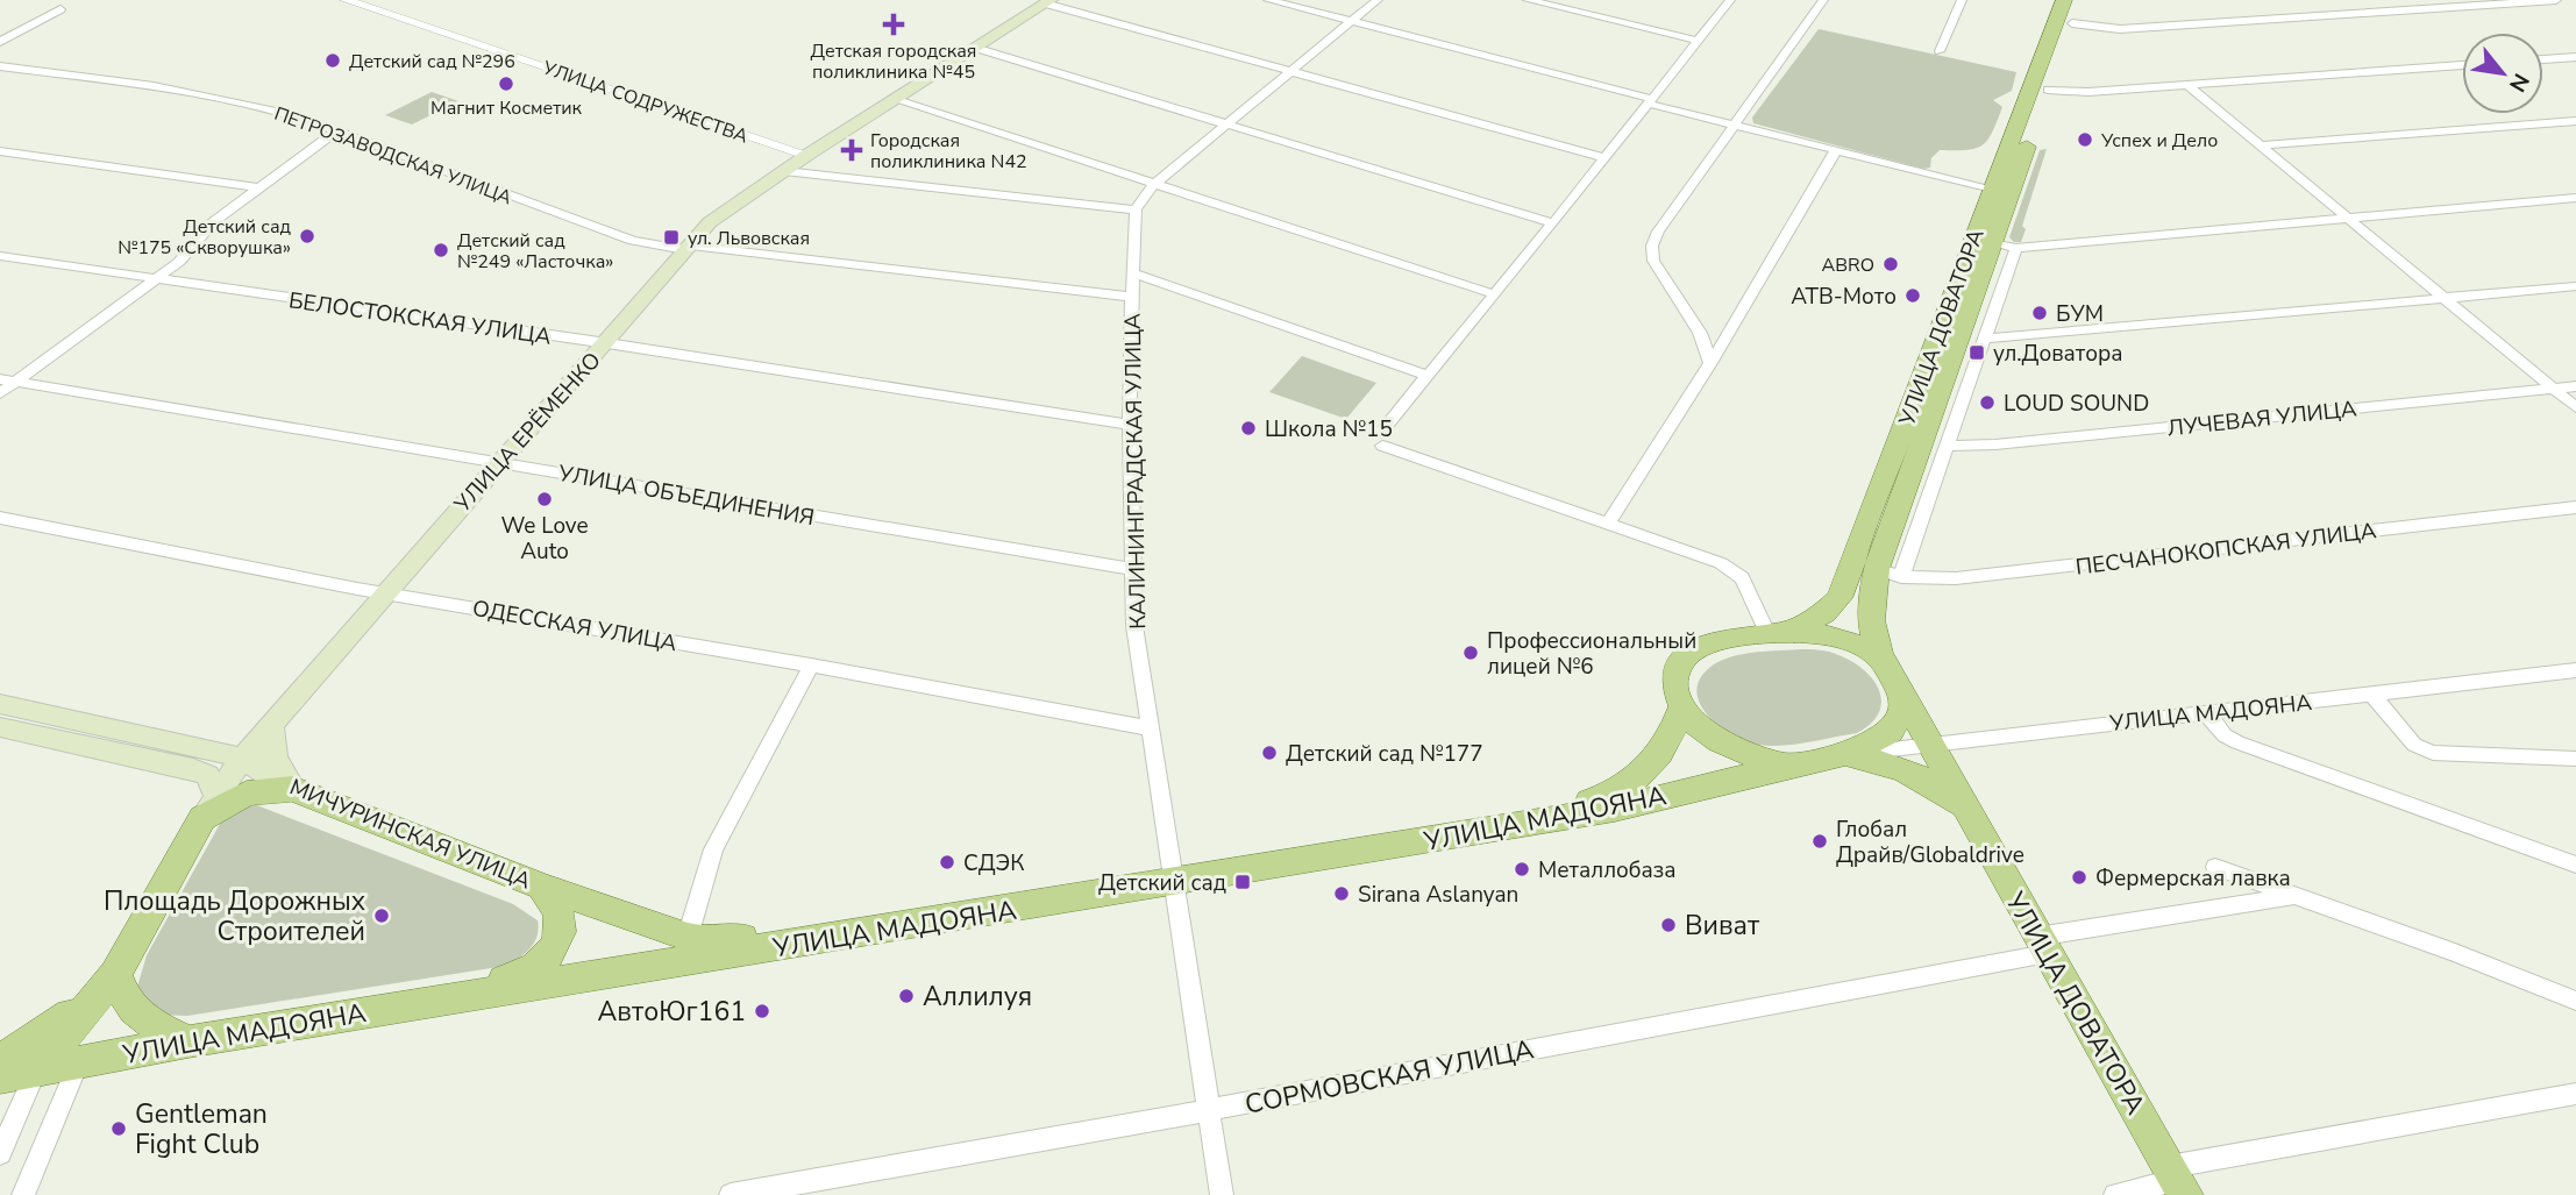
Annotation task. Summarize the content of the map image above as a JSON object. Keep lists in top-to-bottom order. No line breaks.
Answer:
{"streets":{"main road":["УЛИЦА ДОВАТОРА","УЛИЦА ЕРЁМЕНКО","УЛИЦА МАДОЯНА","МИЧУРИНСКАЯ УЛИЦА"],"street":["УЛИЦА СОДРУЖЕСТВА","ПЕТРОЗАВОДСКАЯ УЛИЦА","БЕЛОСТОКСКАЯ УЛИЦА","ЛУЧЕВАЯ УЛИЦА","КАЛИНИНГРАДСКАЯ УЛИЦА","УЛИЦА ОБЪЕДИНЕНИЯ","ПЕСЧАНОКОПСКАЯ УЛИЦА","ОДЕССКАЯ УЛИЦА","СОРМОВСКАЯ УЛИЦА"]},"crossings":[["УЛИЦА СОДРУЖЕСТВА","УЛИЦА ЕРЁМЕНКО"],["ПЕТРОЗАВОДСКАЯ УЛИЦА","УЛИЦА ЕРЁМЕНКО"],["ПЕТРОЗАВОДСКАЯ УЛИЦА","КАЛИНИНГРАДСКАЯ УЛИЦА"],["БЕЛОСТОКСКАЯ УЛИЦА","УЛИЦА ЕРЁМЕНКО"],["БЕЛОСТОКСКАЯ УЛИЦА","КАЛИНИНГРАДСКАЯ УЛИЦА"],["УЛИЦА ДОВАТОРА","ЛУЧЕВАЯ УЛИЦА"],["УЛИЦА ДОВАТОРА","ПЕСЧАНОКОПСКАЯ УЛИЦА"],["УЛИЦА ДОВАТОРА","УЛИЦА МАДОЯНА"],["УЛИЦА ДОВАТОРА","СОРМОВСКАЯ УЛИЦА"],["УЛИЦА ЕРЁМЕНКО","УЛИЦА ОБЪЕДИНЕНИЯ"],["УЛИЦА ЕРЁМЕНКО","ОДЕССКАЯ УЛИЦА"],["УЛИЦА ЕРЁМЕНКО","МИЧУРИНСКАЯ УЛИЦА"],["КАЛИНИНГРАДСКАЯ УЛИЦА","УЛИЦА ОБЪЕДИНЕНИЯ"],["КАЛИНИНГРАДСКАЯ УЛИЦА","ОДЕССКАЯ УЛИЦА"],["КАЛИНИНГРАДСКАЯ УЛИЦА","УЛИЦА МАДОЯНА"],["КАЛИНИНГРАДСКАЯ УЛИЦА","СОРМОВСКАЯ УЛИЦА"],["УЛИЦА МАДОЯНА","МИЧУРИНСКАЯ УЛИЦА"]],"places":{"health":["Детская городская поликлиника №45","Городская поликлиника N42"],"other":["Детский сад №296","Магнит Косметик","Успех и Дело","Детский сад №175 «Скворушка»","Детский сад №249 «Ласточка»","ABRO","АТВ-Мото","БУМ","LOUD SOUND","Школа №15","We Love Auto","Профессиональный лицей №6","Детский сад №177","Глобал Драйв/Globaldrive","СДЭК","Металлобаза","Фермерская лавка","Sirana Aslanyan","Площадь Дорожных Строителей","Виват","Аллилуя","АвтоЮг161","Gentleman Fight Club"],"transit":["ул. Львовская","ул.Доватора","Детский сад"]},"north":"bottom right"}
